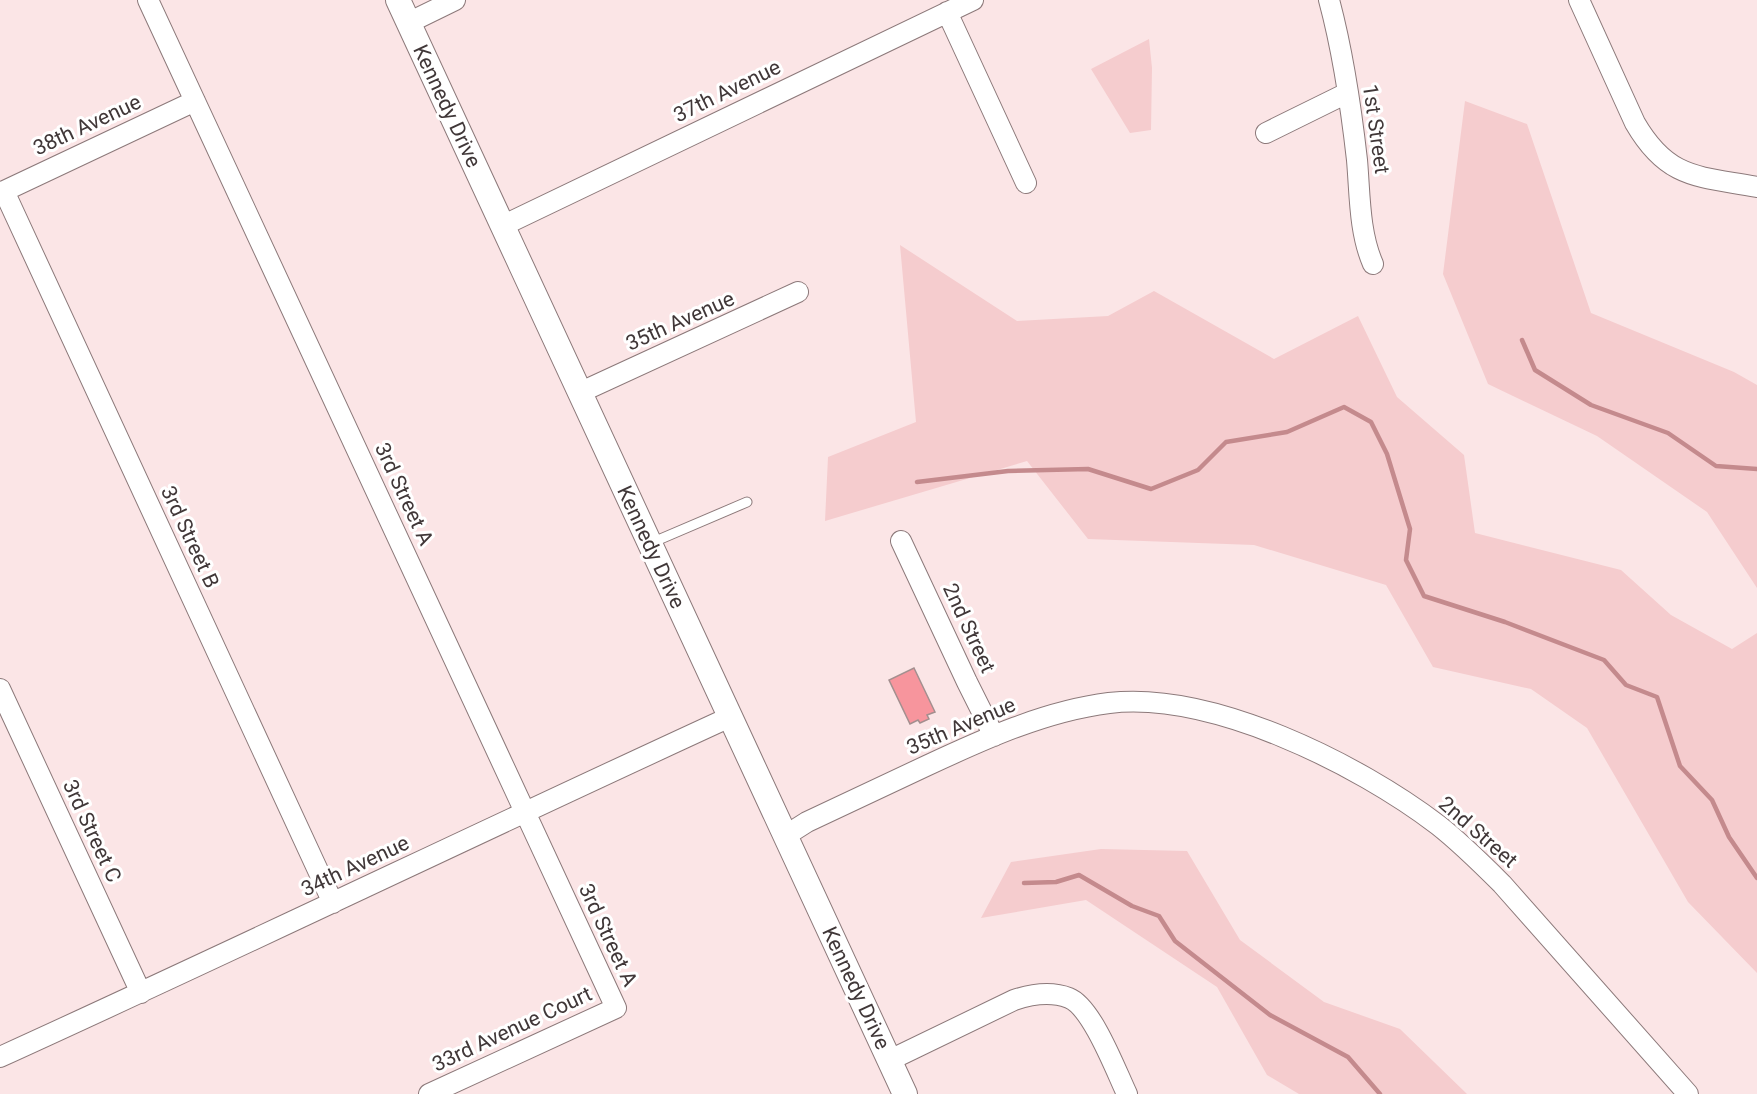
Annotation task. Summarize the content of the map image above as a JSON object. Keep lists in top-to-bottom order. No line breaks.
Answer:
{"streets":{"street":["37th Avenue","Kennedy Drive","38th Avenue","1st Street","35th Avenue","3rd Street A","3rd Street B","2nd Street","3rd Street C","34th Avenue","33rd Avenue Court"]},"crossings":[["37th Avenue","Kennedy Drive"],["Kennedy Drive","35th Avenue"],["Kennedy Drive","34th Avenue"],["38th Avenue","3rd Street A"],["38th Avenue","3rd Street B"],["35th Avenue","2nd Street"],["3rd Street A","34th Avenue"],["3rd Street A","33rd Avenue Court"],["3rd Street B","34th Avenue"],["3rd Street C","34th Avenue"]]}
